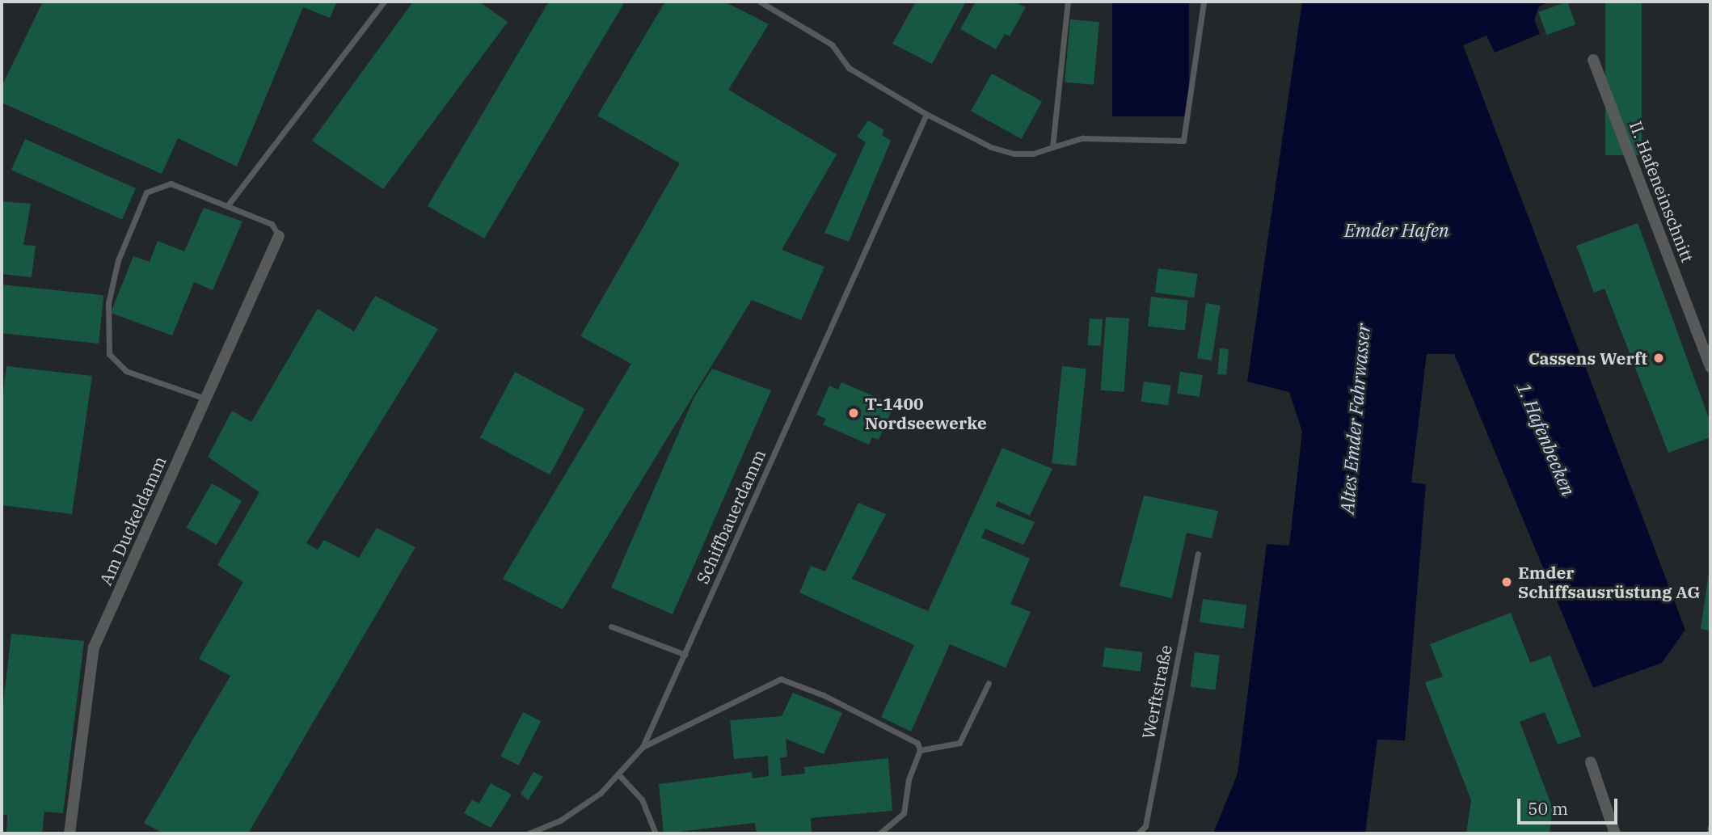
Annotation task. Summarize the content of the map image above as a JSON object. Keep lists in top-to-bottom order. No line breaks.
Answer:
{"streets":{"street":["II. Hafeneinschnitt","Am Duckeldamm"],"lane":["Schiffbauerdamm","Werftstraße"]},"water":["Emder Hafen","Altes Emder Fahrwasser","1. Hafenbecken"],"places":["Cassens Werft","T-1400 Nordseewerke","Emder Schiffsausrüstung AG"],"scale_bar":"50 m"}
